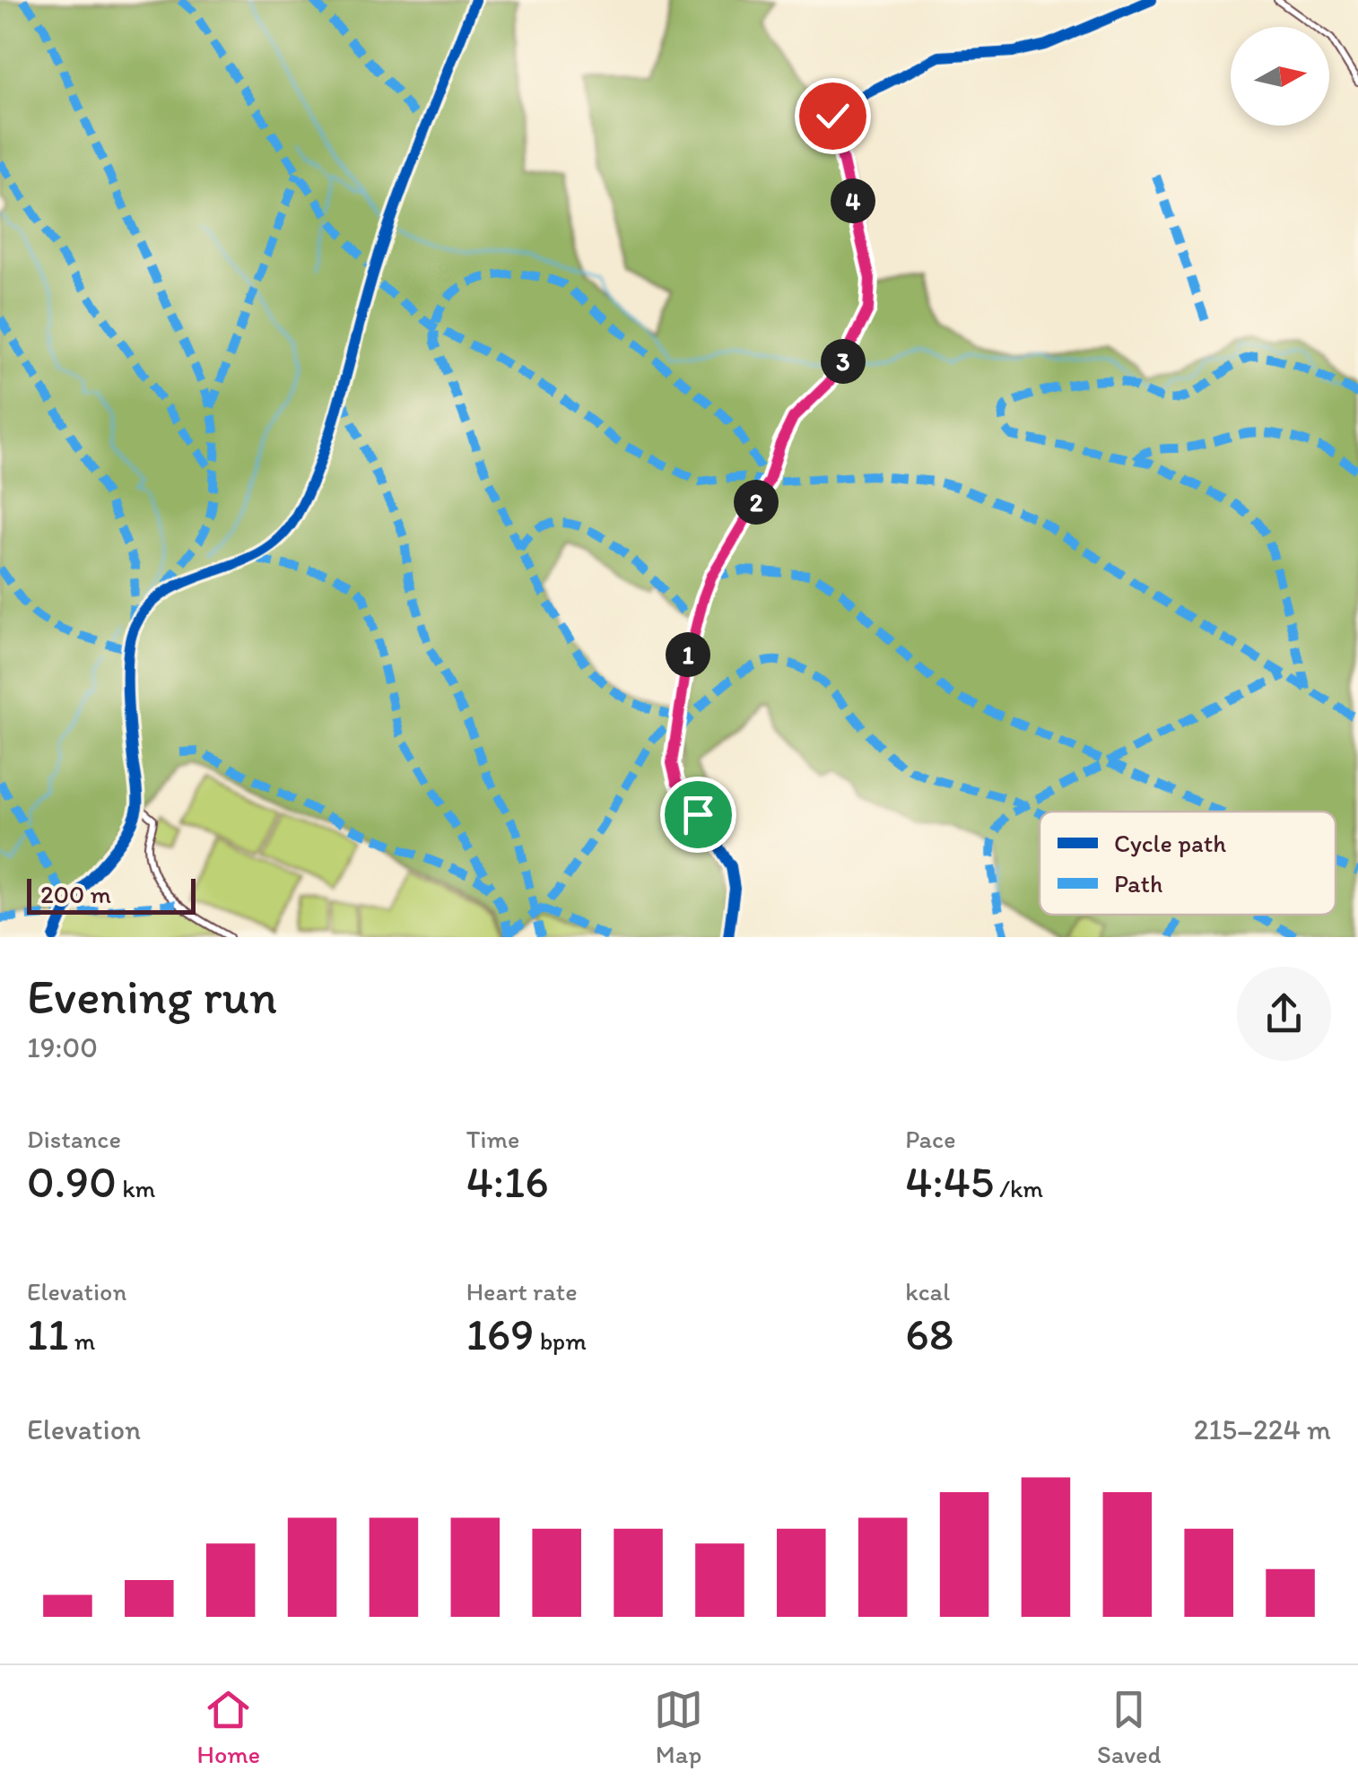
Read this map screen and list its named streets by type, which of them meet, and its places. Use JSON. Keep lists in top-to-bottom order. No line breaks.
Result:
{"legend":["Cycle path","Path"],"scale_bar":"200 m","north":"right","page":{"pins":["4","3","2","1"],"scale":"200 m","heading":["Evening run","19:00"],"stats":[["Distance","0.90 km"],["Time","4:16"],["Pace","4:45 /km"],["Elevation","11 m"],["Heart rate","169 bpm"],["kcal","68"]],"chart":["Elevation","215–224 m"],"tabs":["Home","Map","Saved"]}}
